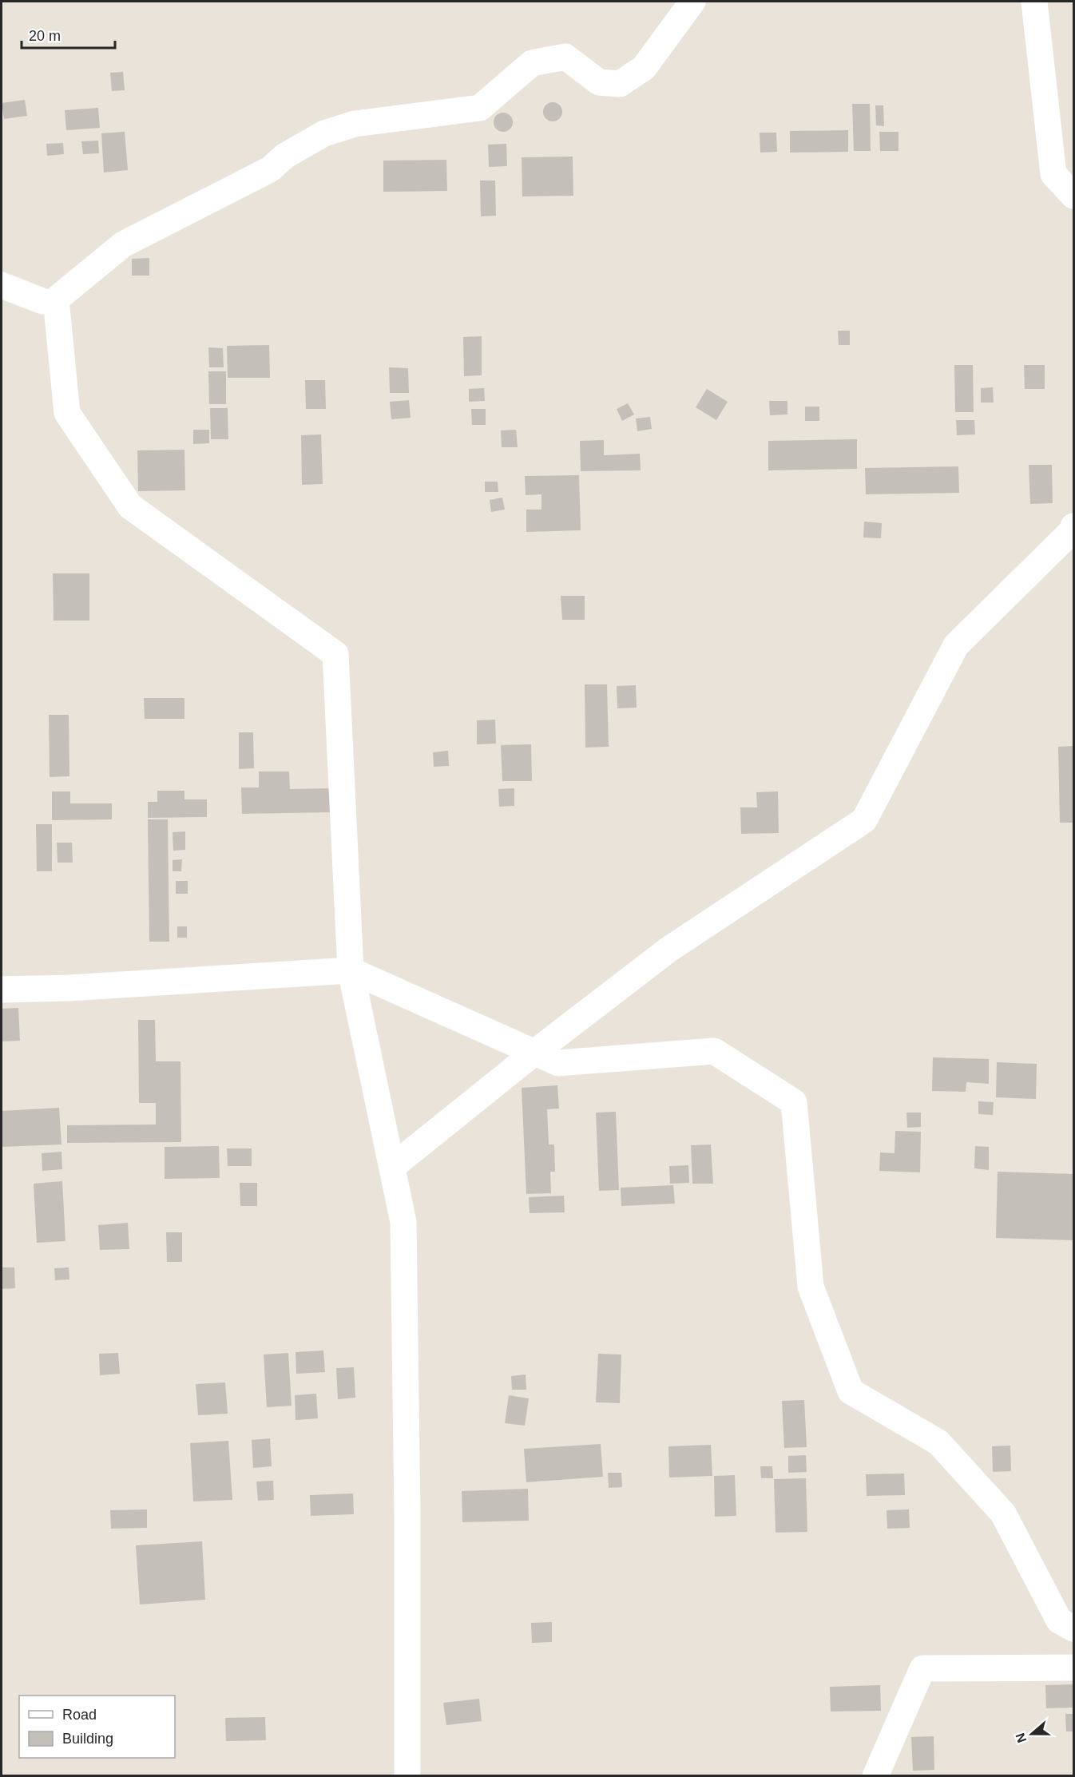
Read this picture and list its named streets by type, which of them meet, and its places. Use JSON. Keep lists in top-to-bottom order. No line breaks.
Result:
{"legend":["Road","Building"],"scale_bar":"20 m","north":"left"}
